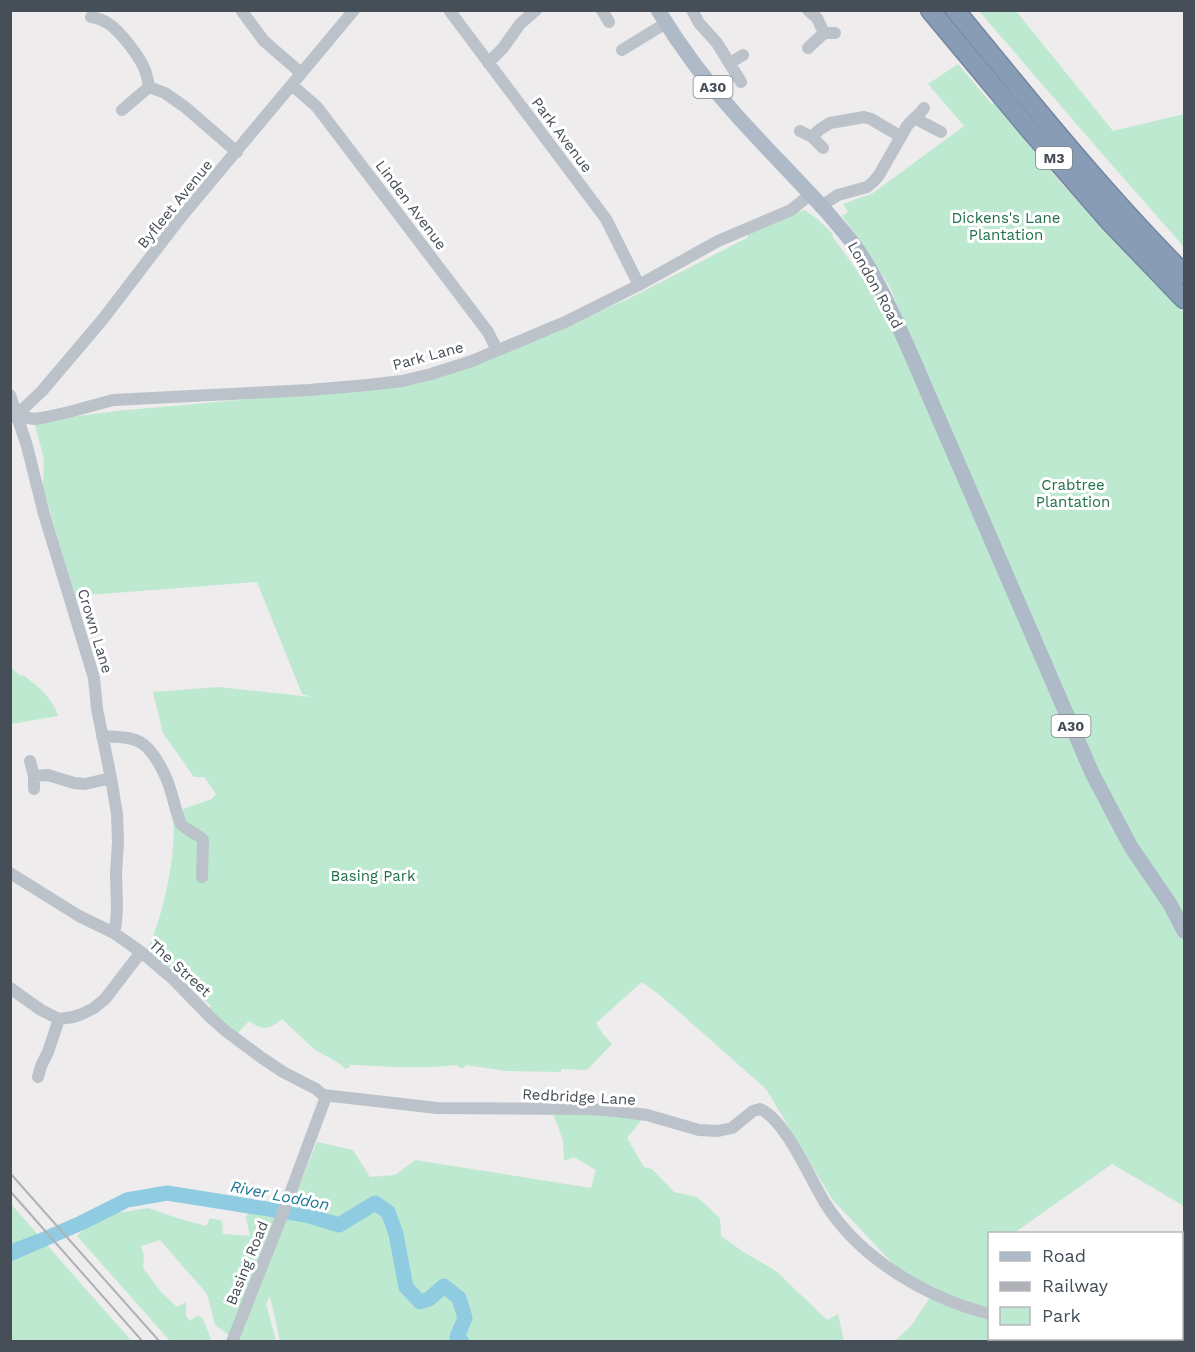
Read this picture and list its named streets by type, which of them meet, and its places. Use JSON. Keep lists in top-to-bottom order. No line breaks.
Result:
{"streets":{"highway":["M3"],"main road":["A30","London Road"],"street":["Park Avenue","Byfleet Avenue","Linden Avenue","Park Lane","Crown Lane","The Street","Redbridge Lane","Basing Road"]},"crossings":[["A30","London Road"],["Park Avenue","Park Lane"],["Byfleet Avenue","Linden Avenue"],["Byfleet Avenue","Park Lane"],["Byfleet Avenue","Crown Lane"],["Linden Avenue","Park Lane"],["London Road","Park Lane"],["Park Lane","Crown Lane"],["Crown Lane","The Street"],["The Street","Redbridge Lane"],["The Street","Basing Road"],["Redbridge Lane","Basing Road"]],"water":["River Loddon"],"parks":["Dickens's Lane Plantation","Crabtree Plantation","Basing Park"],"legend":["Road","Railway","Park"]}
